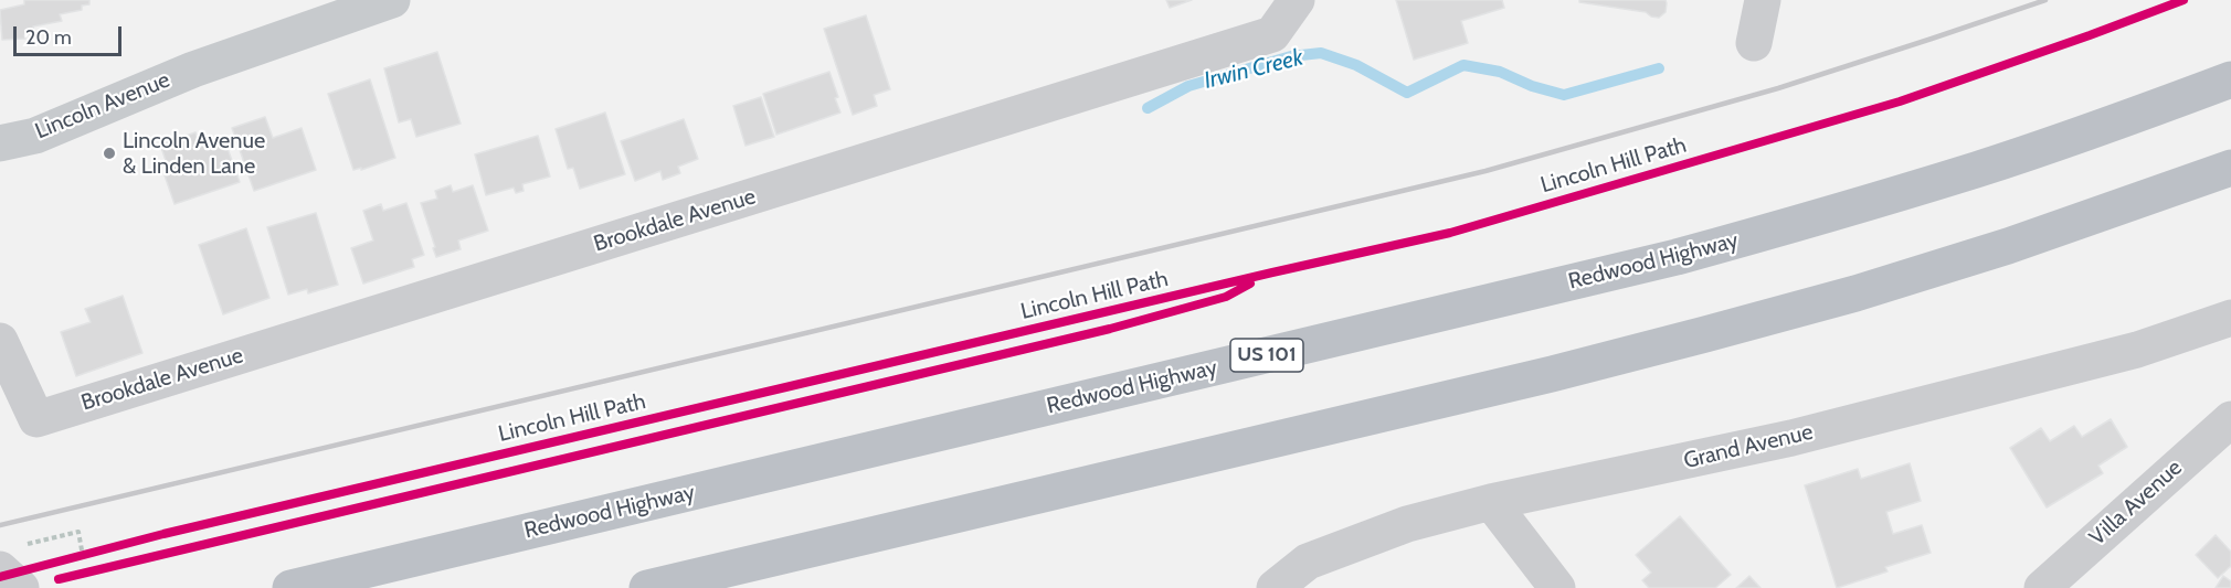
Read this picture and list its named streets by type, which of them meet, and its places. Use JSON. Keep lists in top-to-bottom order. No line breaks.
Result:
{"streets":{"highway":["Redwood Highway","US 101"],"main road":["Lincoln Avenue"],"street":["Brookdale Avenue","Grand Avenue","Villa Avenue"],"cycle path":["Lincoln Hill Path"]},"water":["Irwin Creek"],"places":["Lincoln Avenue & Linden Lane"],"scale_bar":"20 m"}
